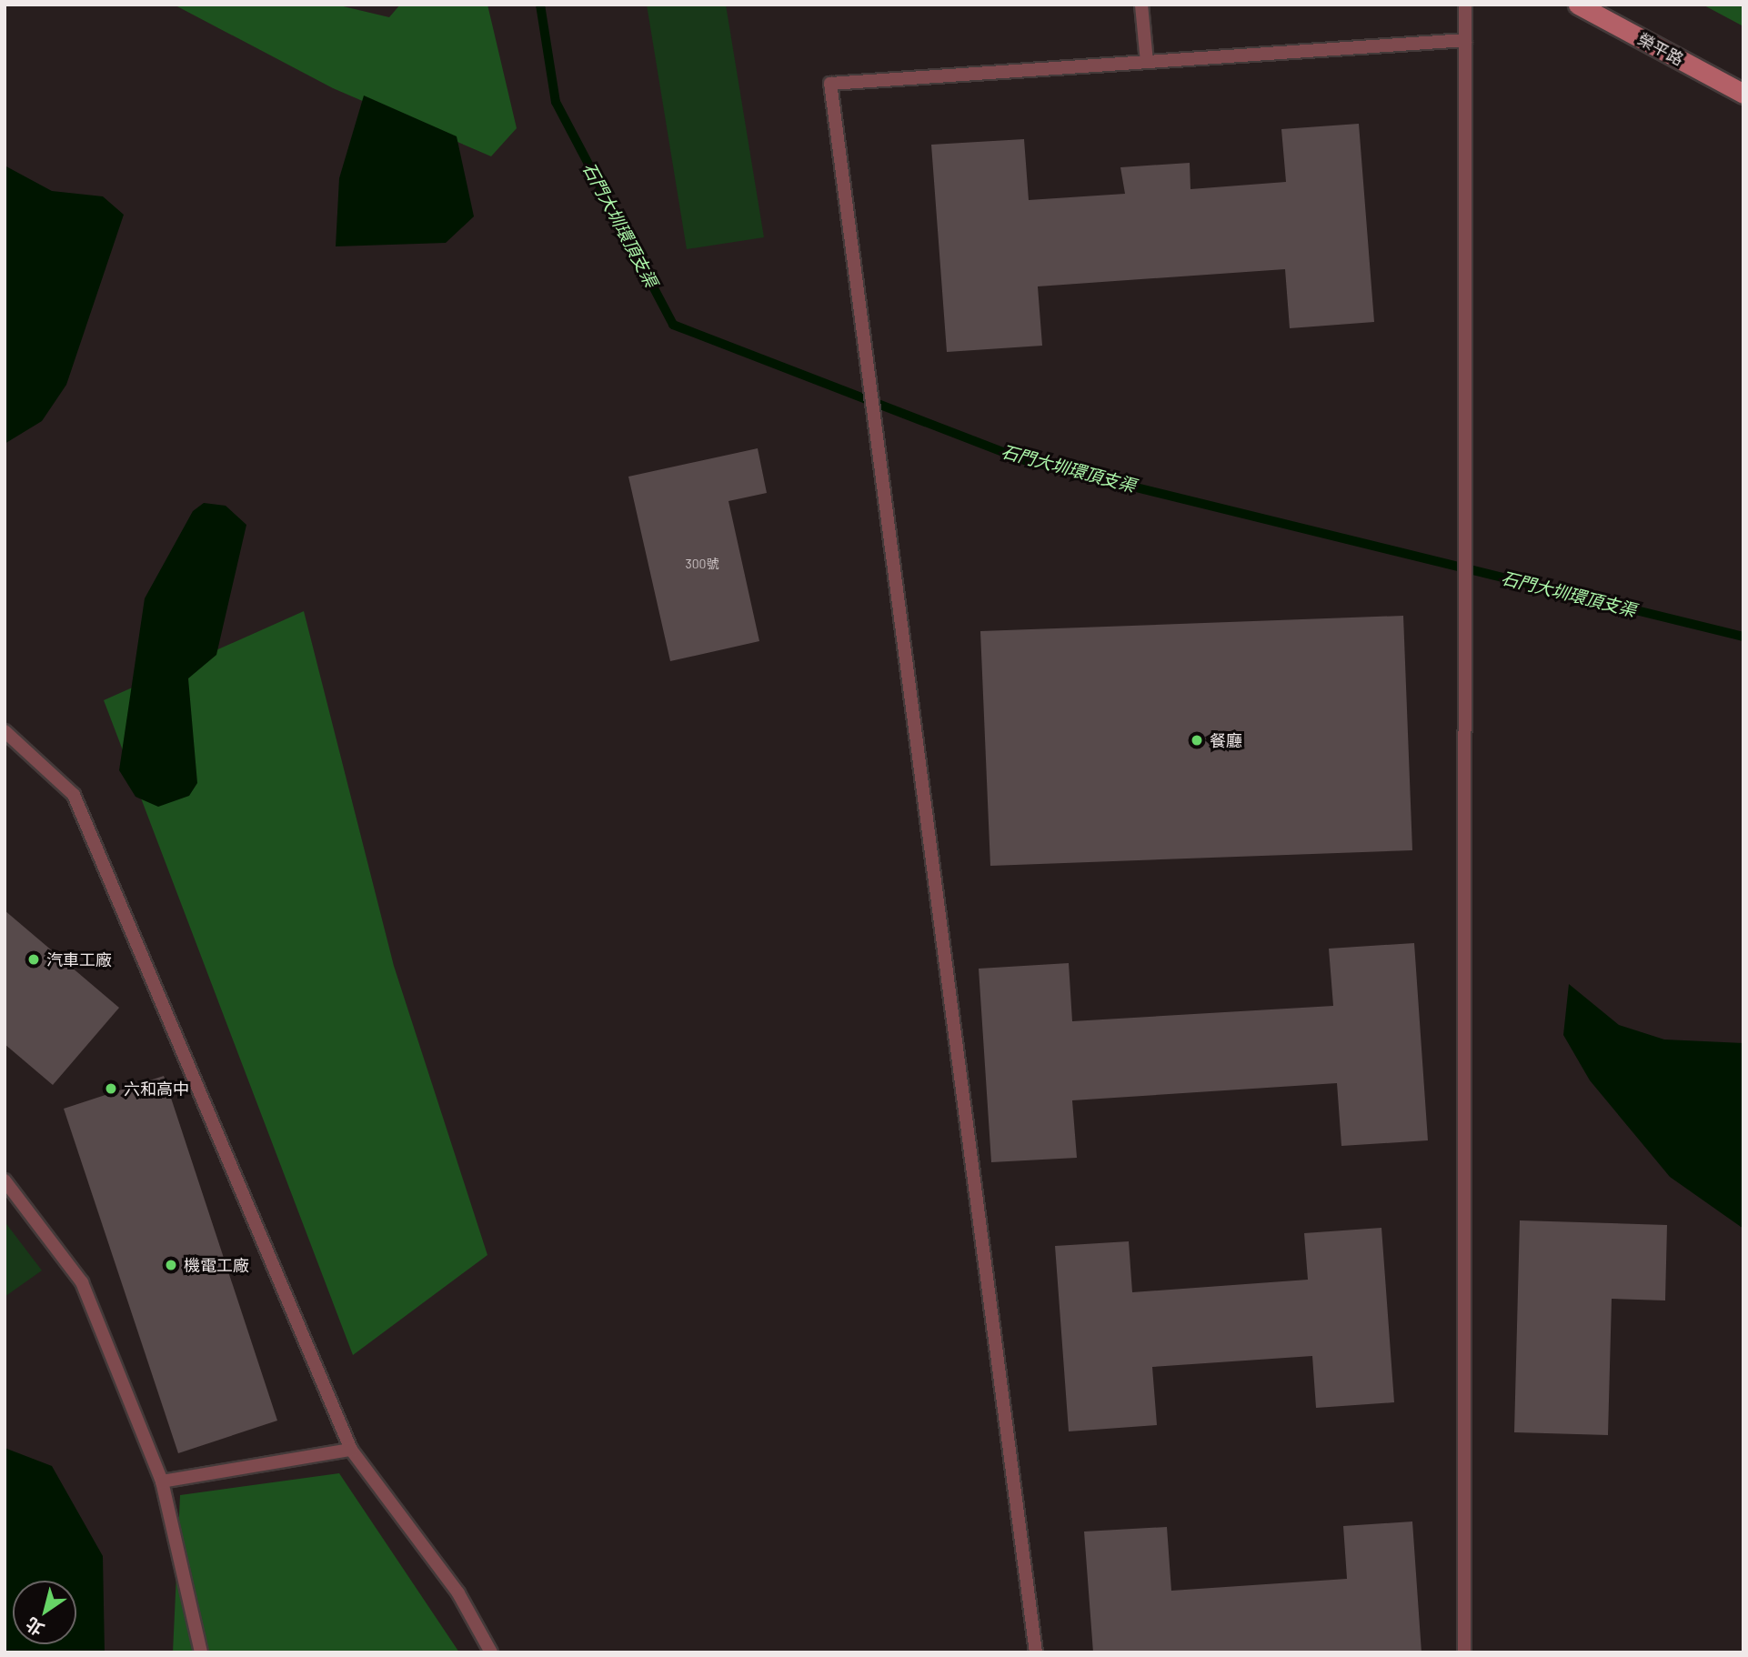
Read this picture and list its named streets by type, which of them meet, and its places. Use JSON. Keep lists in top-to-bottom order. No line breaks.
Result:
{"streets":{"street":["榮平路"]},"water":["石門大圳環頂支渠"],"places":["餐廳","汽車工廠","六和高中","機電工廠"],"house_numbers":["300號"],"north":"bottom left"}
